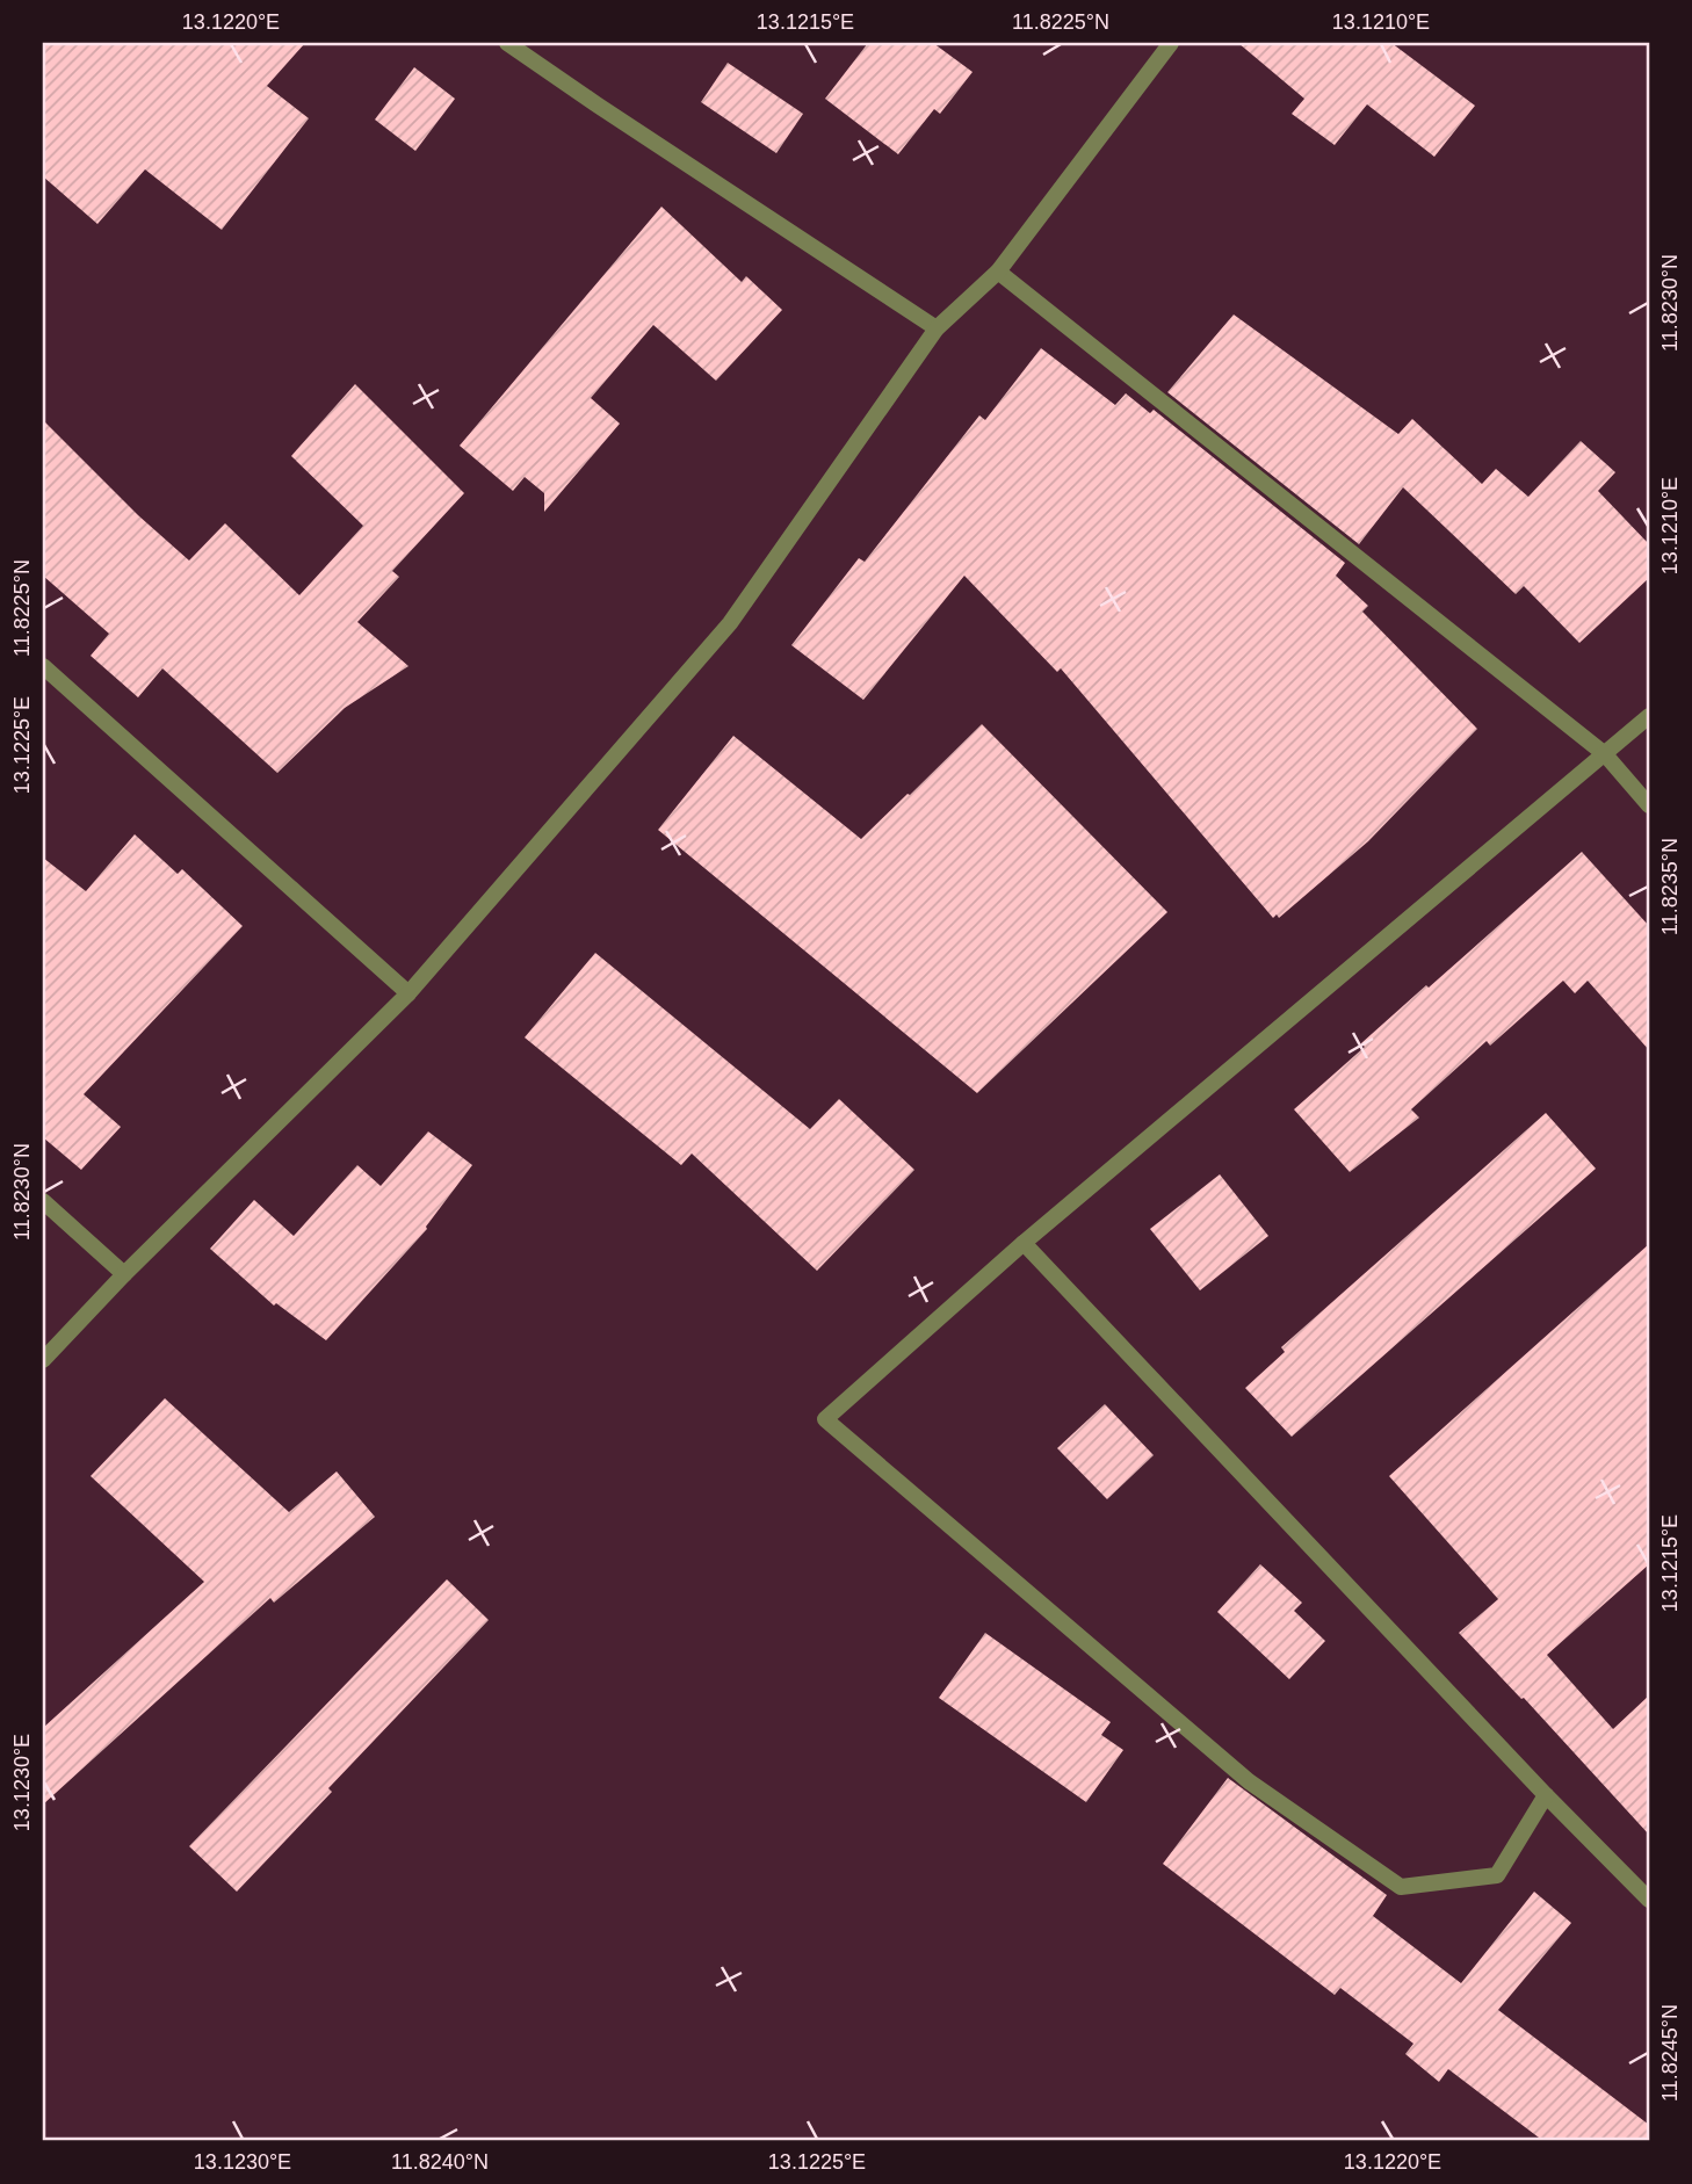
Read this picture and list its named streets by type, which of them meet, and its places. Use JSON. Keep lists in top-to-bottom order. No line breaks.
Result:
{"coordinates":["13.1220°E","13.1215°E","11.8225°N","13.1210°E","11.8230°N","13.1225°E","11.8235°N","13.1230°E","11.8245°N","11.8240°N"]}
